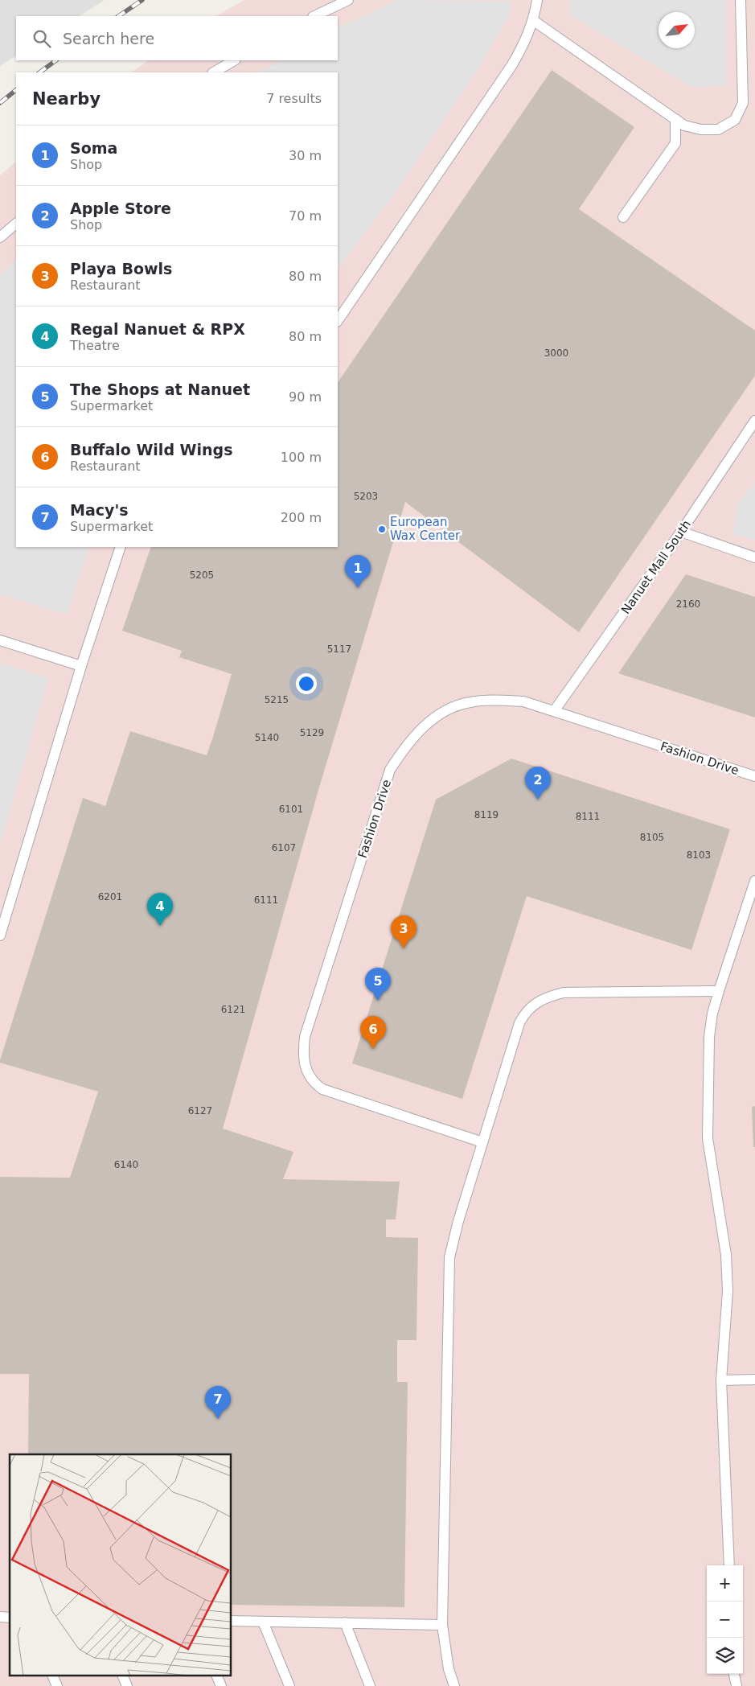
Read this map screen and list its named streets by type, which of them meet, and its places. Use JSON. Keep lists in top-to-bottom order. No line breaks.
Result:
{"streets":{"lane":["Nanuet Mall South","Fashion Drive"]},"crossings":[["Nanuet Mall South","Fashion Drive"]],"places":["European Wax Center"],"house_numbers":["3000","5203","5205","2160","5117","5215","5129","5140","6101","8119","8111","8105","6107","8103","6201","6111","6121","6127","6140"],"north":"top right","page":{"search":"Search here","heading":["Nearby","7 results"],"list":[{"mark":"1","name":"Soma","note":"Shop","value":"30 m"},{"mark":"2","name":"Apple Store","note":"Shop","value":"70 m"},{"mark":"3","name":"Playa Bowls","note":"Restaurant","value":"80 m"},{"mark":"4","name":"Regal Nanuet & RPX","note":"Theatre","value":"80 m"},{"mark":"5","name":"The Shops at Nanuet","note":"Supermarket","value":"90 m"},{"mark":"6","name":"Buffalo Wild Wings","note":"Restaurant","value":"100 m"},{"mark":"7","name":"Macy's","note":"Supermarket","value":"200 m"}],"pins":["1","2","4","3","5","6","7"],"map_buttons":["+","−"]}}
